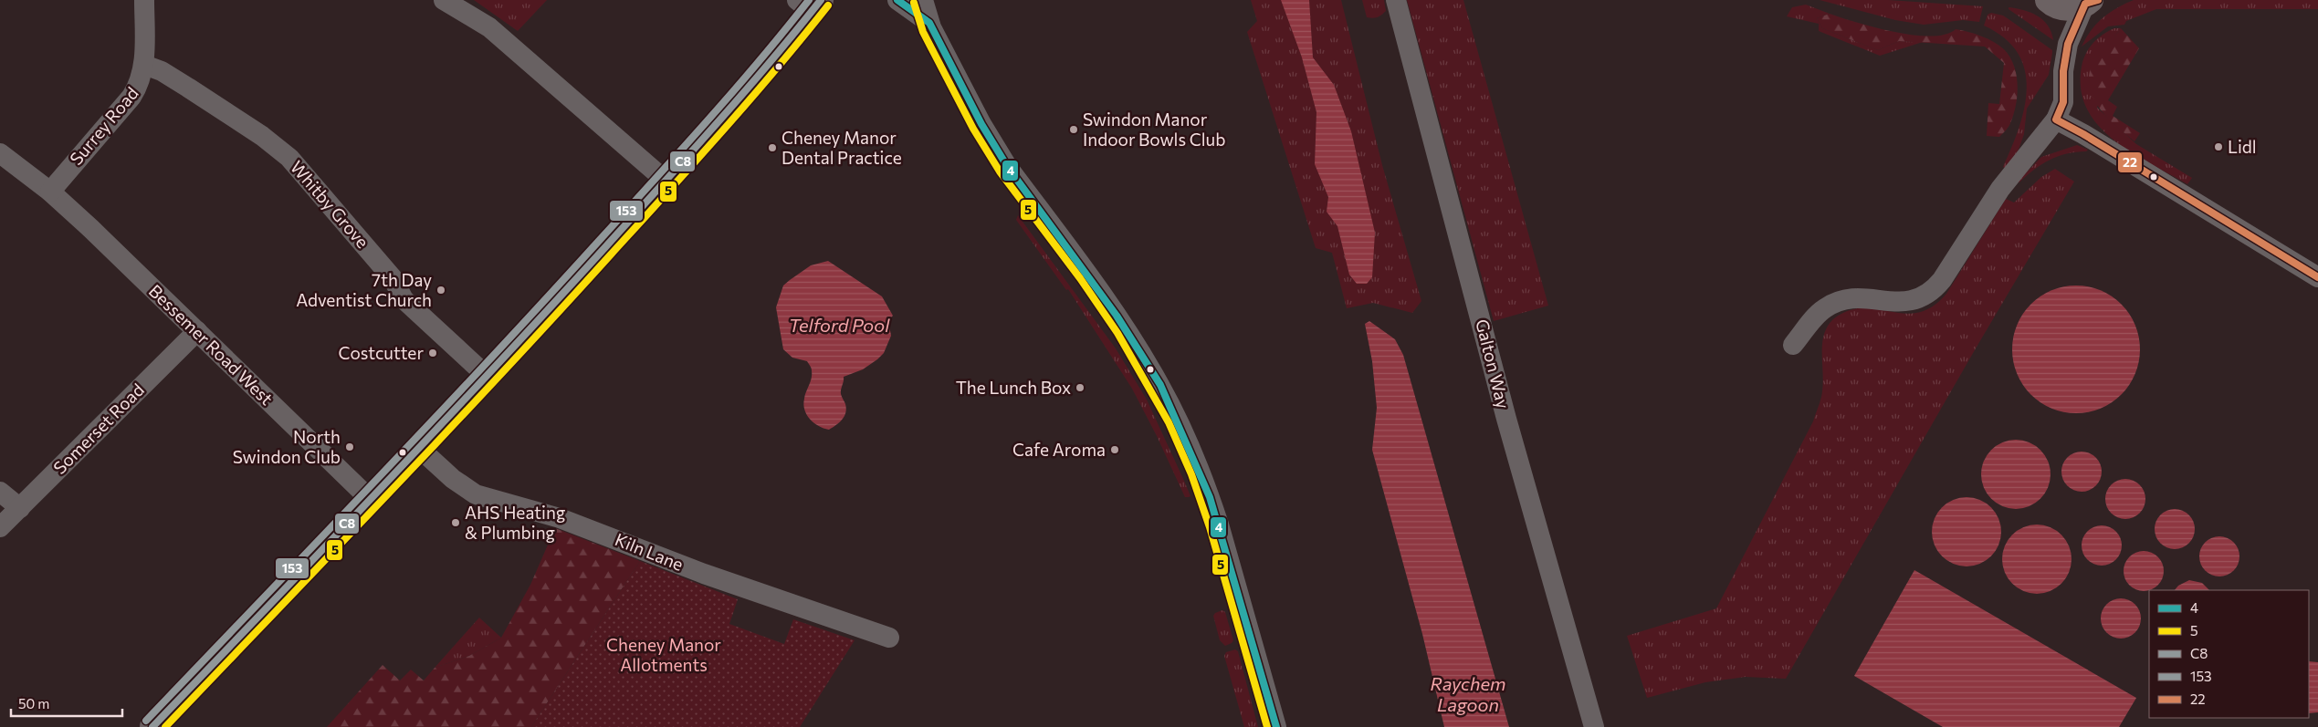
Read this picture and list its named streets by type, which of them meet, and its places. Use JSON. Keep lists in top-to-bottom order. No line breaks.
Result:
{"streets":{"street":["Surrey Road","Whitby Grove","Bessemer Road West","Galton Way","Somerset Road","Kiln Lane"]},"crossings":[["Surrey Road","Whitby Grove"],["Surrey Road","Bessemer Road West"],["Bessemer Road West","Somerset Road"]],"water":["Telford Pool","Raychem Lagoon"],"parks":["Cheney Manor Allotments"],"places":["Swindon Manor Indoor Bowls Club","Lidl","Cheney Manor Dental Practice","7th Day Adventist Church","Costcutter","The Lunch Box","North Swindon Club","Cafe Aroma","AHS Heating & Plumbing"],"lines":["transit line 4","transit line C8","transit line 153","transit line 22","transit line 5"],"legend":["4","5","C8","153","22"],"scale_bar":"50 m"}
